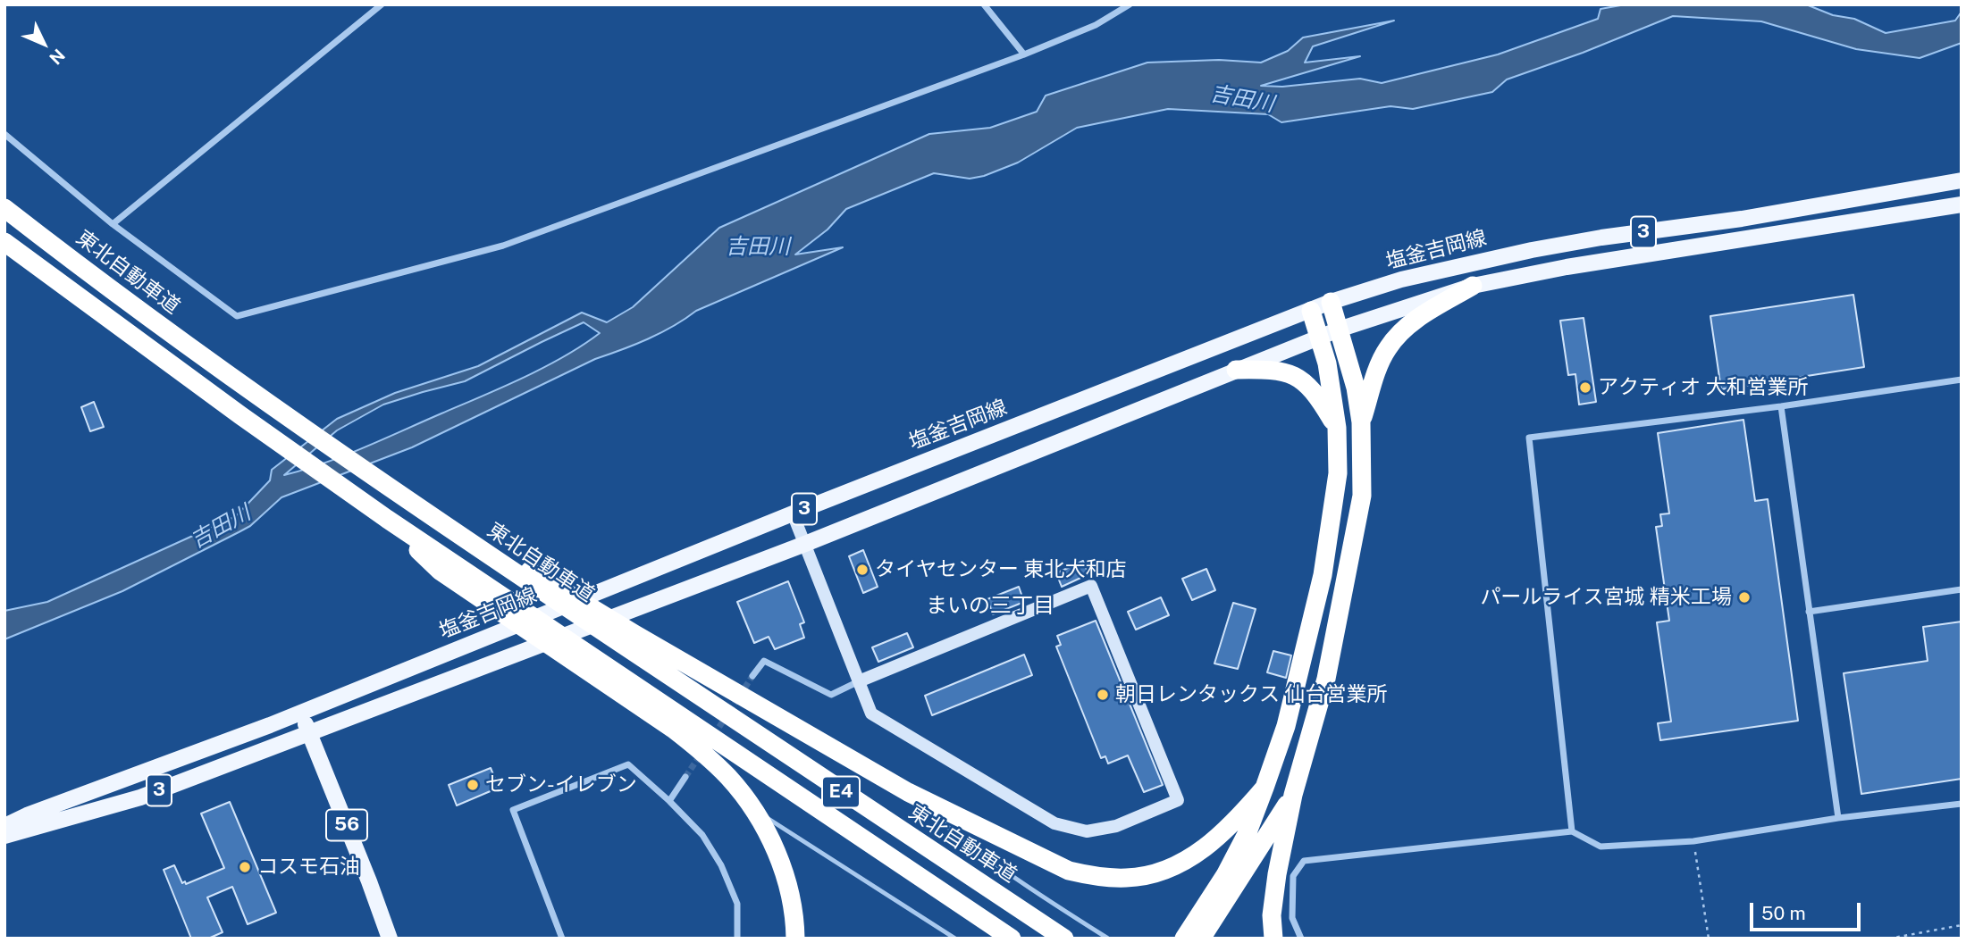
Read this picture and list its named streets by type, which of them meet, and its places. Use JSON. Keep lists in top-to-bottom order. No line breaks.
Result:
{"streets":{"highway":["東北自動車道","E4"],"main road":["3","塩釜吉岡線","56"]},"crossings":[["3","56"],["塩釜吉岡線","56"]],"districts":["まいの三丁目"],"water":["吉田川"],"places":["アクティオ 大和営業所","タイヤセンター 東北大和店","パールライス宮城 精米工場","朝日レンタックス 仙台営業所","セブン-イレブン","コスモ石油"],"scale_bar":"50 m","north":"bottom right"}
